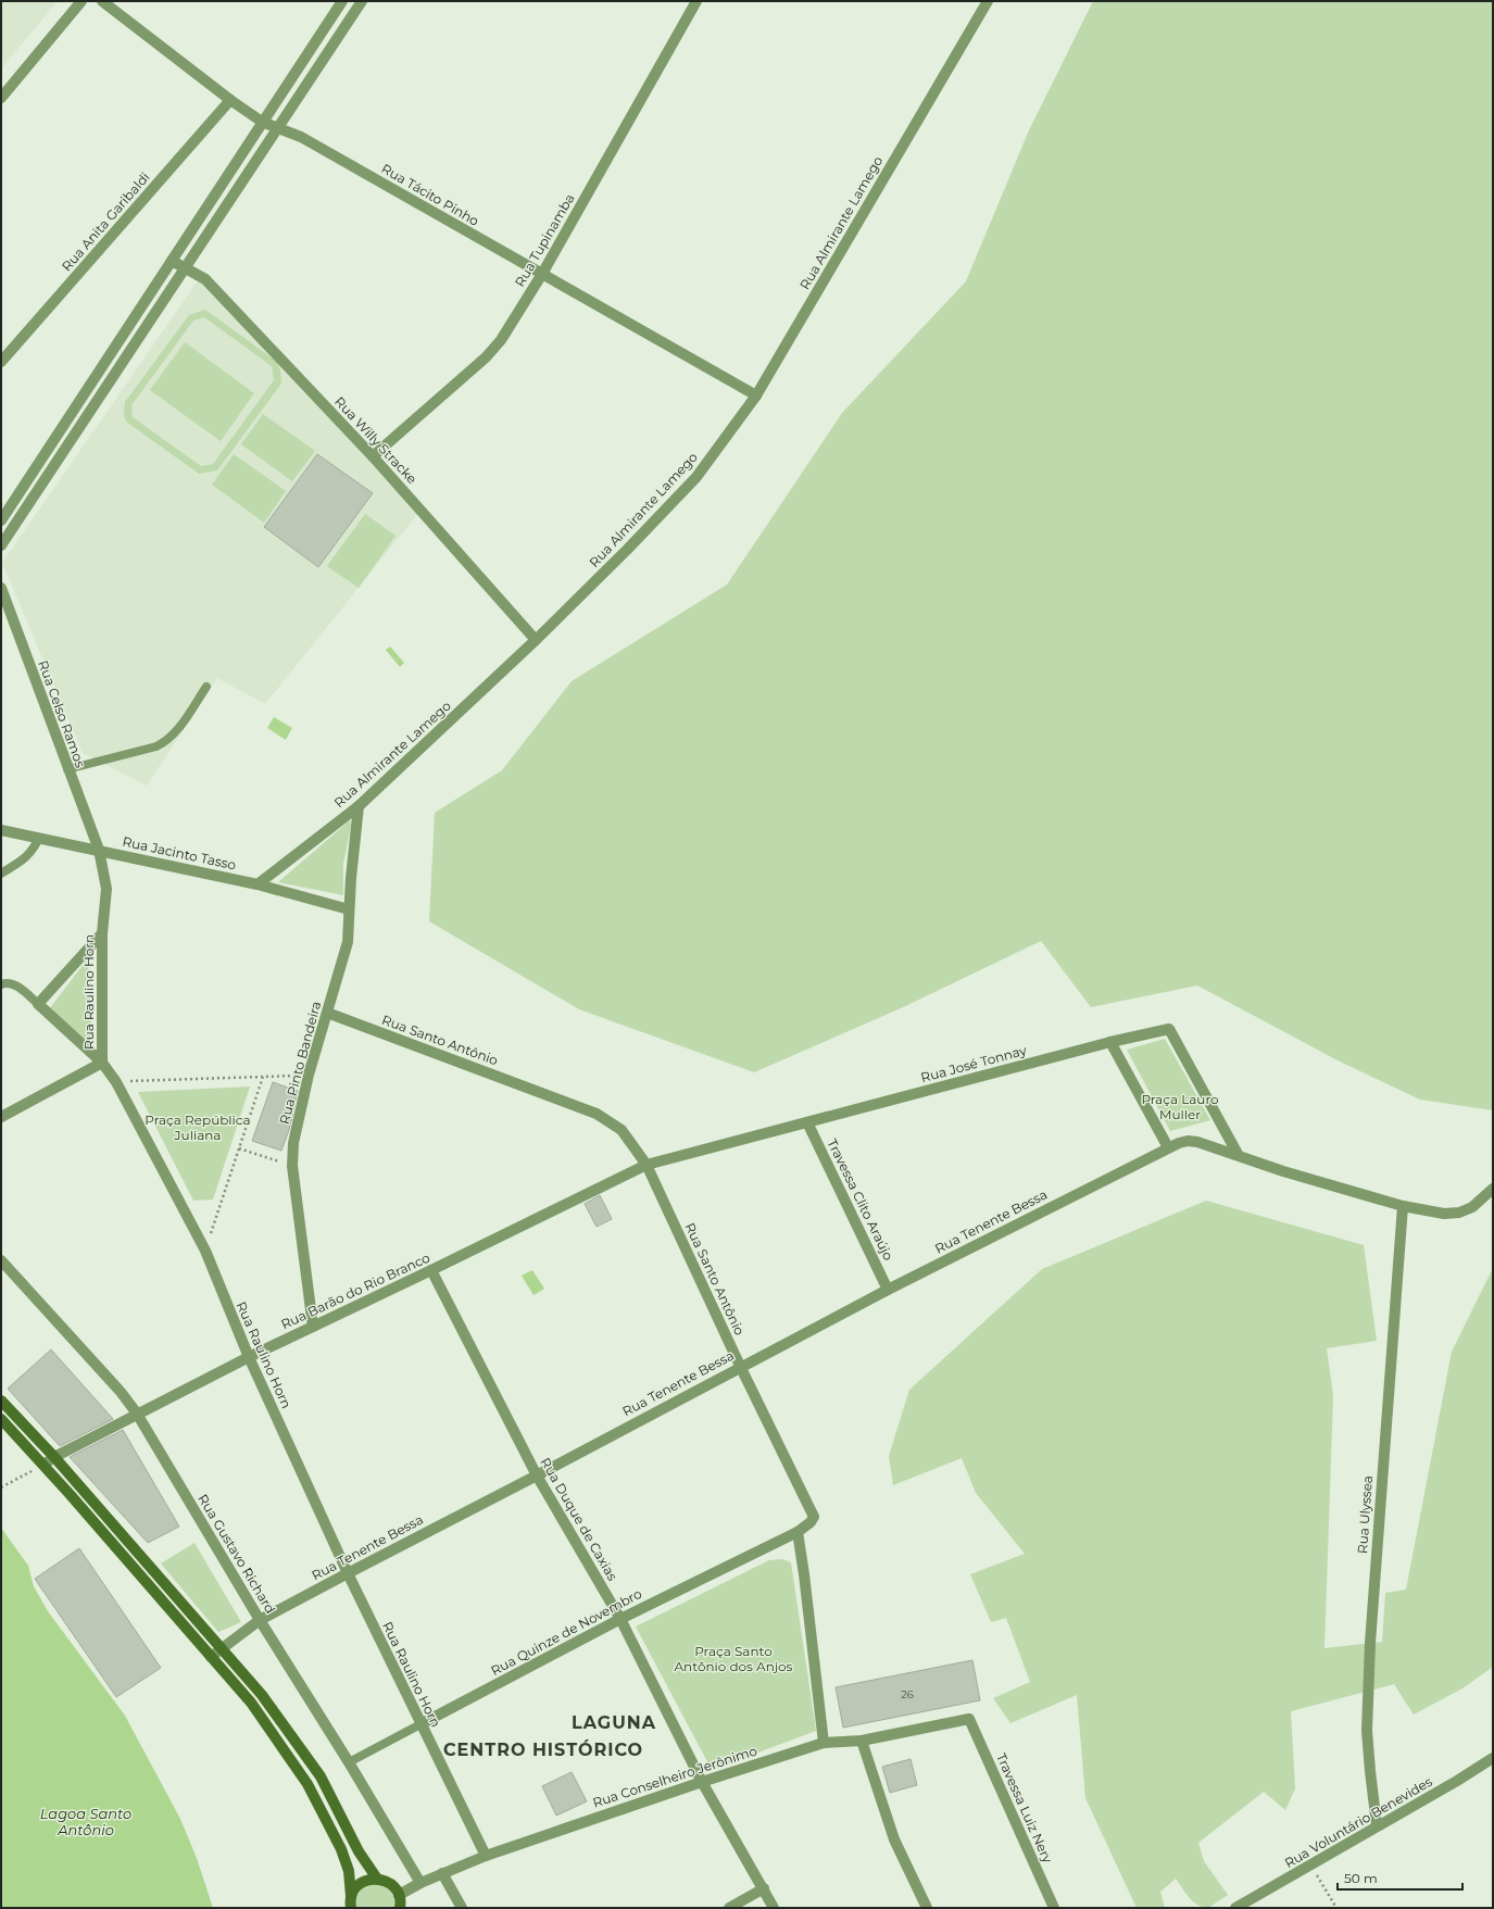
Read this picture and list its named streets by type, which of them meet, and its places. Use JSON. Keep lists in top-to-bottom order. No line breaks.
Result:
{"streets":{"street":["Rua Tácito Pinho","Rua Anita Garibaldi","Rua Almirante Lamego","Rua Tupinamba","Rua Willy Stracke","Rua Celso Ramos","Rua Jacinto Tasso","Rua Raulino Horn","Rua Santo Antônio","Rua Pinto Bandeira","Rua José Tonnay","Travessa Clito Araújo","Rua Tenente Bessa","Rua Barão do Rio Branco","Rua Ulyssea","Rua Duque de Caxias","Rua Gustavo Richard","Rua Quinze de Novembro","Rua Conselheiro Jerônimo","Travessa Luiz Nery","Rua Voluntário Benevides"]},"crossings":[["Rua Tácito Pinho","Rua Anita Garibaldi"],["Rua Tácito Pinho","Rua Almirante Lamego"],["Rua Tácito Pinho","Rua Tupinamba"],["Rua Almirante Lamego","Rua Willy Stracke"],["Rua Almirante Lamego","Rua Jacinto Tasso"],["Rua Almirante Lamego","Rua Pinto Bandeira"],["Rua Tupinamba","Rua Willy Stracke"],["Rua Celso Ramos","Rua Jacinto Tasso"],["Rua Celso Ramos","Rua Raulino Horn"],["Rua Jacinto Tasso","Rua Raulino Horn"],["Rua Jacinto Tasso","Rua Pinto Bandeira"],["Rua Raulino Horn","Rua Tenente Bessa"],["Rua Raulino Horn","Rua Barão do Rio Branco"],["Rua Raulino Horn","Rua Quinze de Novembro"],["Rua Raulino Horn","Rua Conselheiro Jerônimo"],["Rua Santo Antônio","Rua Pinto Bandeira"],["Rua Santo Antônio","Rua José Tonnay"],["Rua Santo Antônio","Rua Tenente Bessa"],["Rua Santo Antônio","Rua Barão do Rio Branco"],["Rua Santo Antônio","Rua Quinze de Novembro"],["Rua Pinto Bandeira","Rua Barão do Rio Branco"],["Rua José Tonnay","Travessa Clito Araújo"],["Rua José Tonnay","Rua Tenente Bessa"],["Rua José Tonnay","Rua Barão do Rio Branco"],["Travessa Clito Araújo","Rua Tenente Bessa"],["Rua Tenente Bessa","Rua Ulyssea"],["Rua Tenente Bessa","Rua Duque de Caxias"],["Rua Tenente Bessa","Rua Gustavo Richard"],["Rua Barão do Rio Branco","Rua Duque de Caxias"],["Rua Barão do Rio Branco","Rua Gustavo Richard"],["Rua Ulyssea","Rua Voluntário Benevides"],["Rua Duque de Caxias","Rua Quinze de Novembro"],["Rua Duque de Caxias","Rua Conselheiro Jerônimo"],["Rua Gustavo Richard","Rua Quinze de Novembro"],["Rua Gustavo Richard","Rua Conselheiro Jerônimo"],["Rua Conselheiro Jerônimo","Travessa Luiz Nery"]],"districts":["LAGUNA","CENTRO HISTÓRICO"],"water":["Lagoa Santo Antônio"],"parks":["Praça Lauro Muller","Praça República Juliana","Praça Santo Antônio dos Anjos"],"house_numbers":["26"],"scale_bar":"50 m"}
